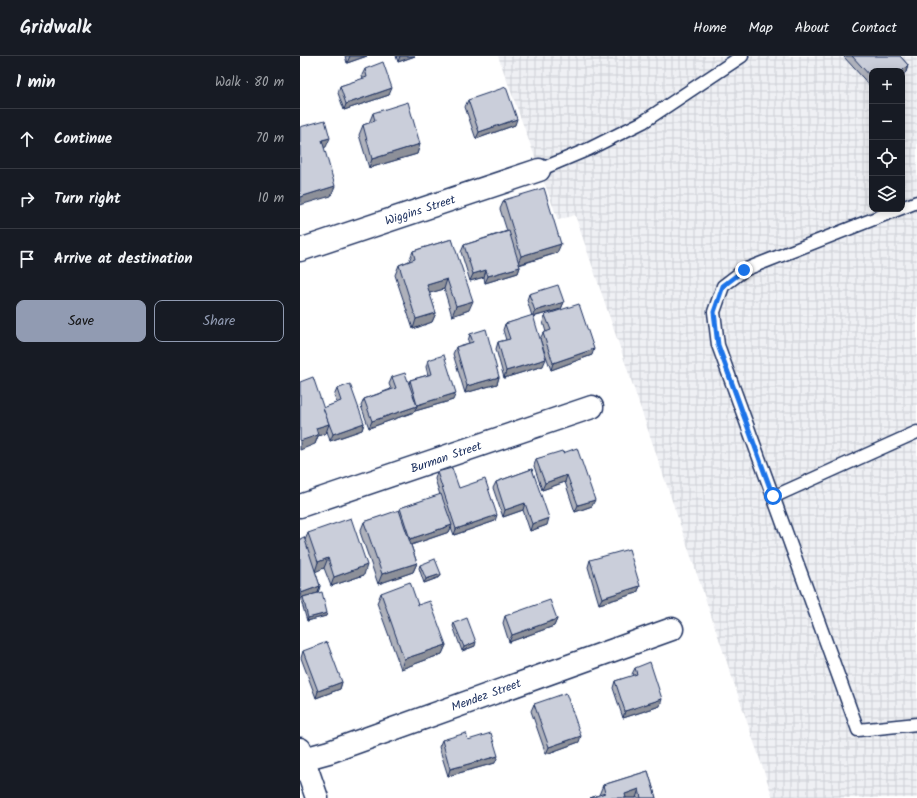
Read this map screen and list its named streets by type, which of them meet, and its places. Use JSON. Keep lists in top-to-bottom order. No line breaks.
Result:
{"streets":{"street":["Wiggins Street","Burman Street","Mendez Street"]},"page":{"header":"Gridwalk","nav":["Home","Map","About","Contact"],"heading":["1 min","Walk · 80 m"],"map_buttons":["+","−"],"list":[["Continue","70 m"],["Turn right","10 m"],"Arrive at destination"],"buttons":["Save","Share"]}}
